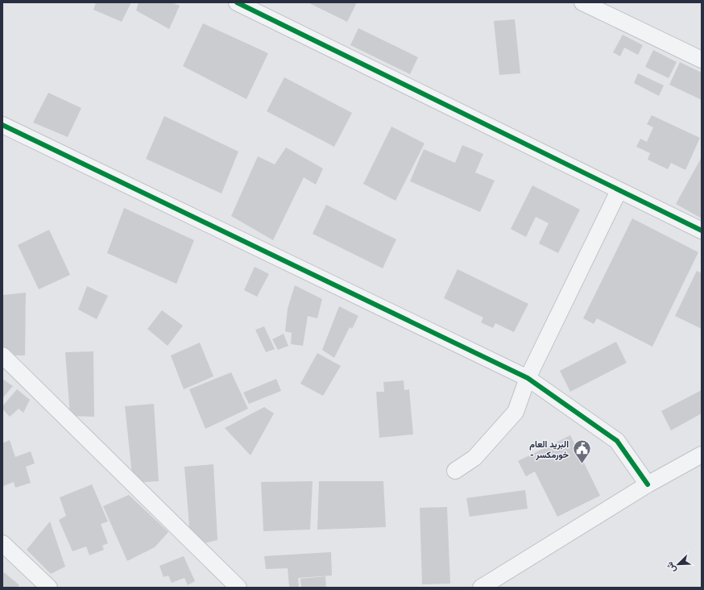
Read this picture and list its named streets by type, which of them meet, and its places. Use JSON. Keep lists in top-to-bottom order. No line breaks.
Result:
{"places":{"public building":["البريد العام - خورمكسر"]},"north":"bottom left"}
